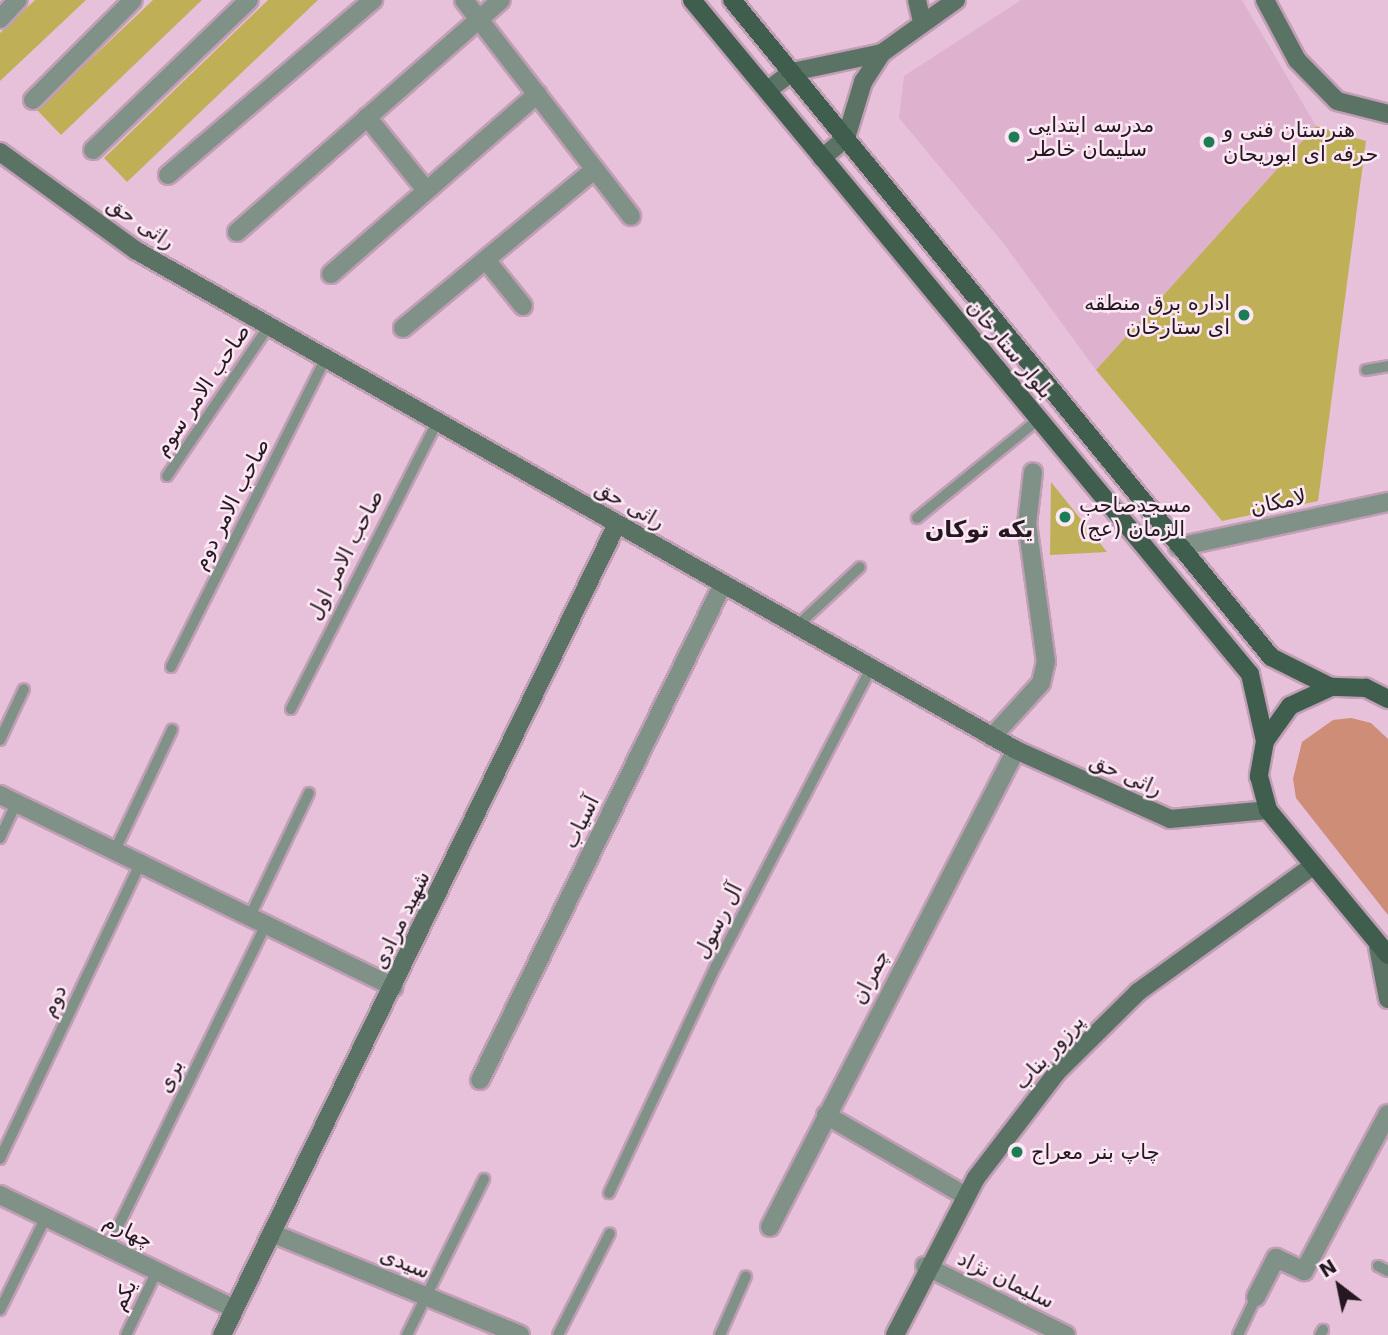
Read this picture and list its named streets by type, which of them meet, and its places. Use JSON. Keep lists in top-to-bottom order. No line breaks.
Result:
{"streets":{"main road":["راثی حق","بلوار ستارخان","شهید مرادی","پرزور بناب"],"street":["لامکان","آسیاب","چمران","چهارم","سیدی","سلیمان نژاد"],"lane":["صاحب الامر سوم","صاحب الامر دوم","صاحب الامر اول","آل رسول","دوم","بری","یکم"]},"crossings":[["راثی حق","صاحب الامر سوم"],["راثی حق","صاحب الامر دوم"],["راثی حق","صاحب الامر اول"],["راثی حق","آسیاب"],["راثی حق","شهید مرادی"],["راثی حق","آل رسول"],["راثی حق","چمران"],["بلوار ستارخان","لامکان"],["شهید مرادی","چهارم"],["شهید مرادی","سیدی"],["پرزور بناب","سلیمان نژاد"],["بری","چهارم"],["چهارم","یکم"]],"districts":["یکه توکان"],"places":["مدرسه ابتدایی سلیمان خاطر","هنرستان فنی و حرفه ای ابوریحان","اداره برق منطقه ای ستارخان","مسجدصاحب الزمان (عج)","چاپ بنر معراج"],"north":"top left"}
